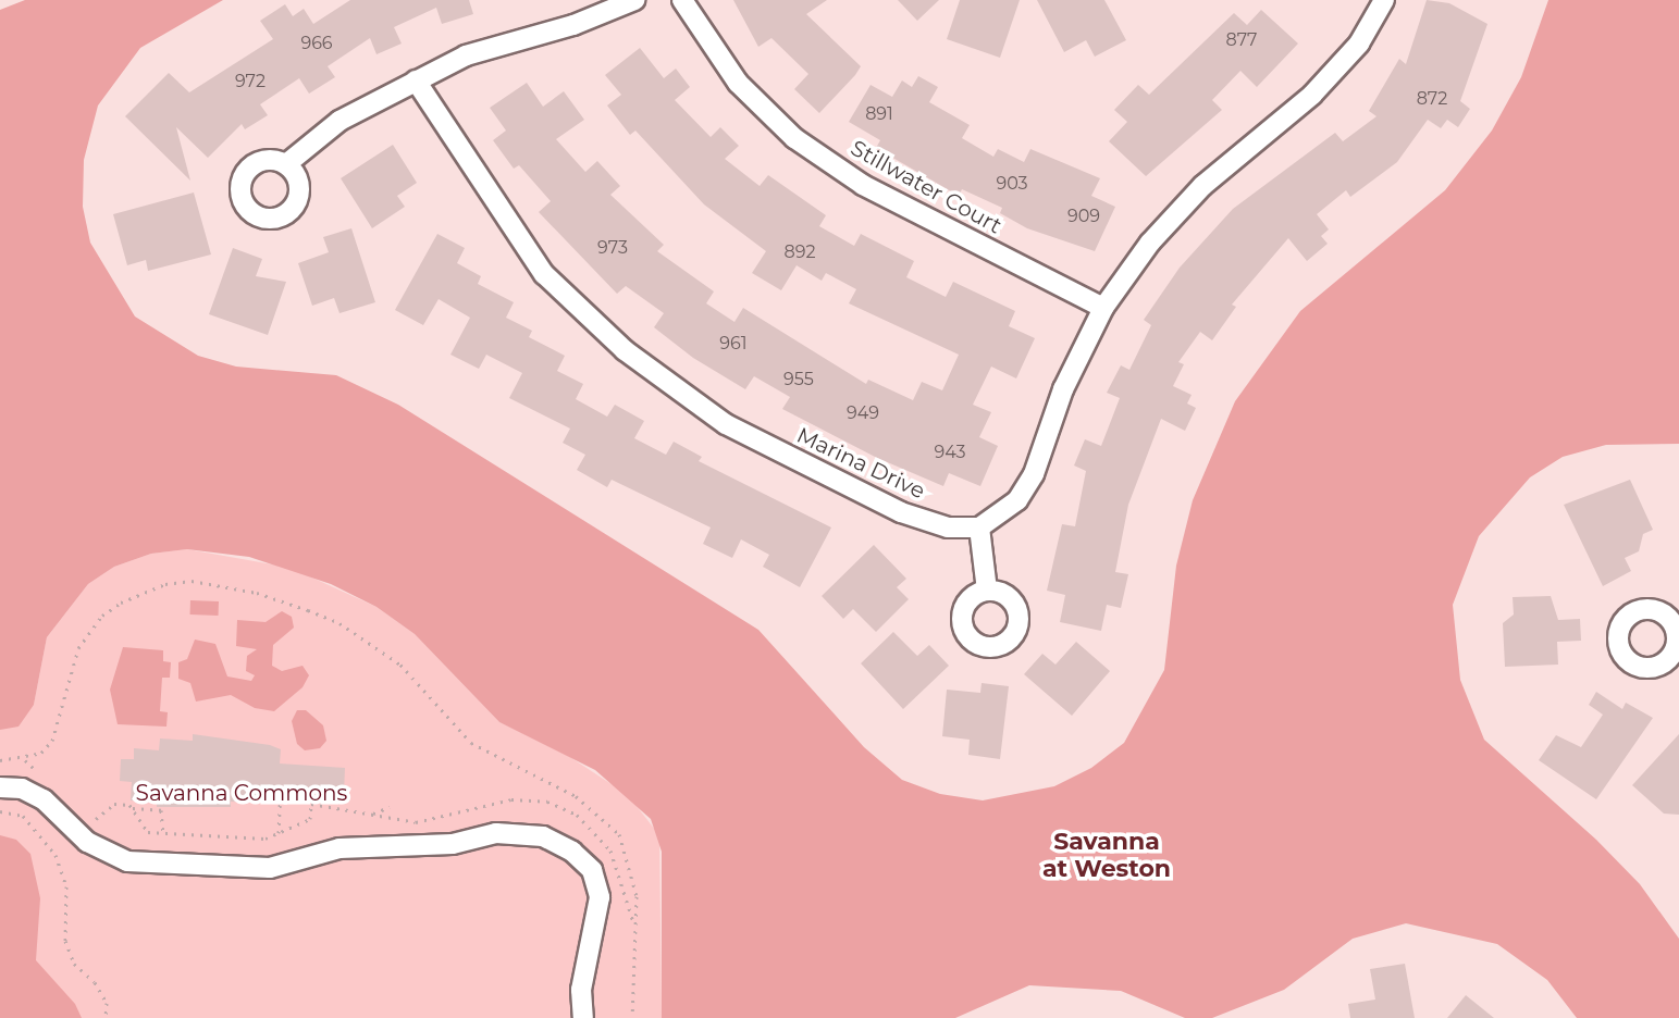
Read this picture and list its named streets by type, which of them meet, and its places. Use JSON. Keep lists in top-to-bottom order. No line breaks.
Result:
{"streets":{"street":["Stillwater Court","Marina Drive"]},"districts":["Savanna at Weston"],"parks":["Savanna Commons"],"house_numbers":["877","966","972","872","891","903","909","973","892","961","955","949","943"]}
